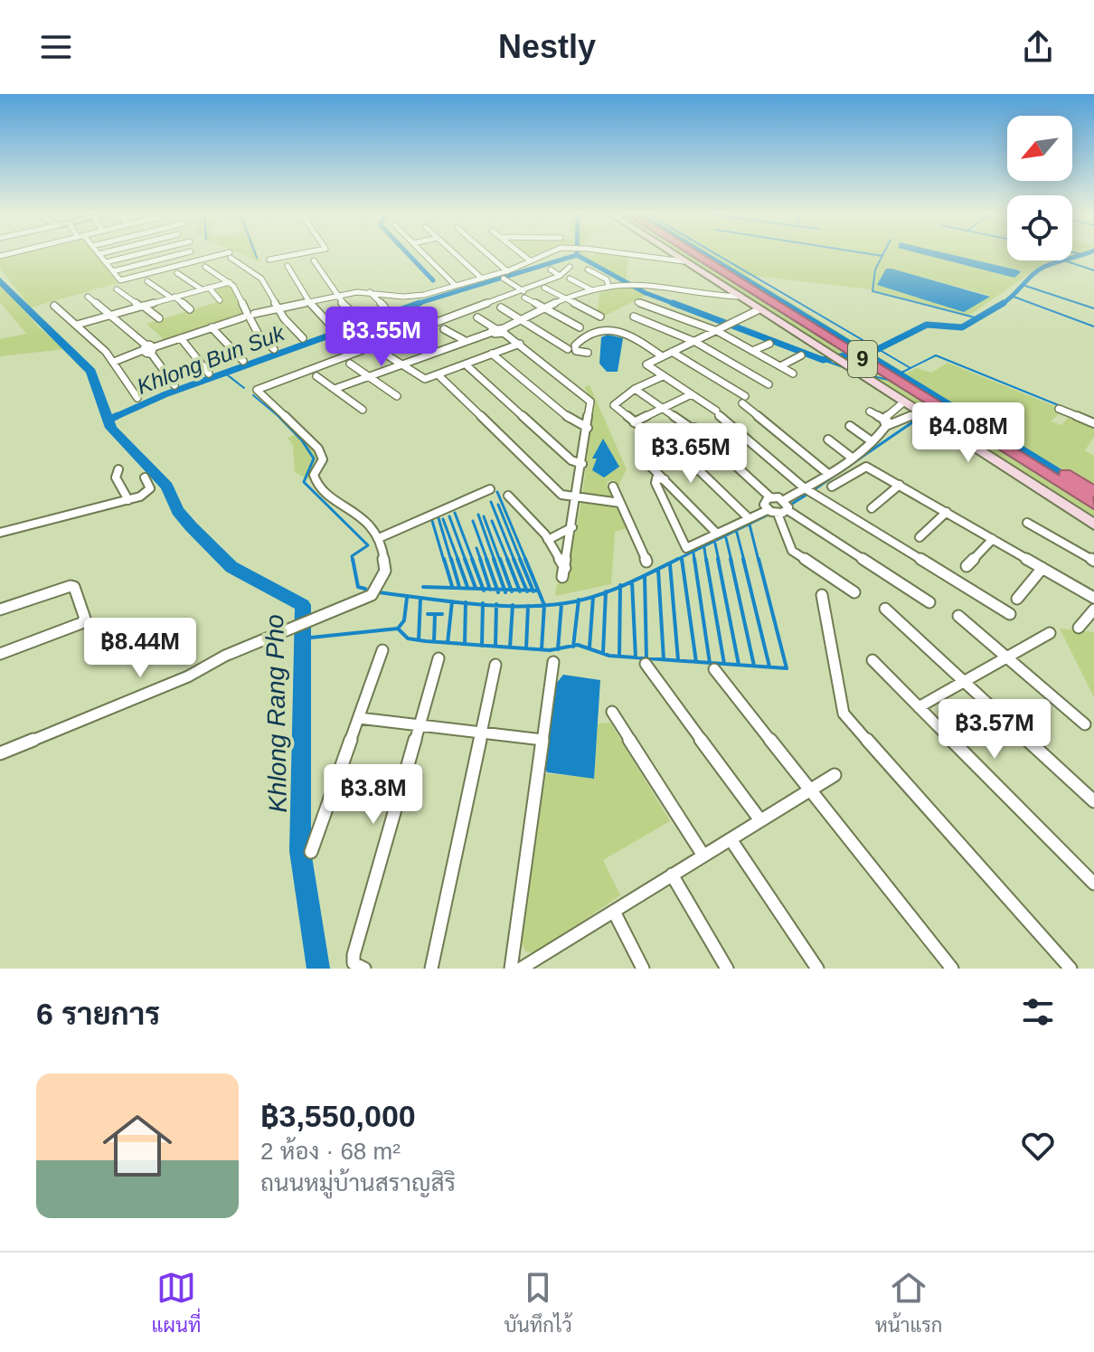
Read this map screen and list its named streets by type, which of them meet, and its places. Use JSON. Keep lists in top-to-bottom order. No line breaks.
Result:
{"streets":{"highway":["9"]},"water":["Khlong Bun Suk","Khlong Rang Pho"],"north":"bottom left","page":{"header":"Nestly","price":["฿3.55M","฿4.08M","฿3.65M","฿8.44M","฿3.57M","฿3.8M"],"heading":"6 รายการ","list":[{"name":"฿3,550,000","note":"2 ห้อง · 68 m² · ถนนหมู่บ้านสราญสิริ"}],"tabs":["แผนที่","บันทึกไว้","หน้าแรก"]}}
